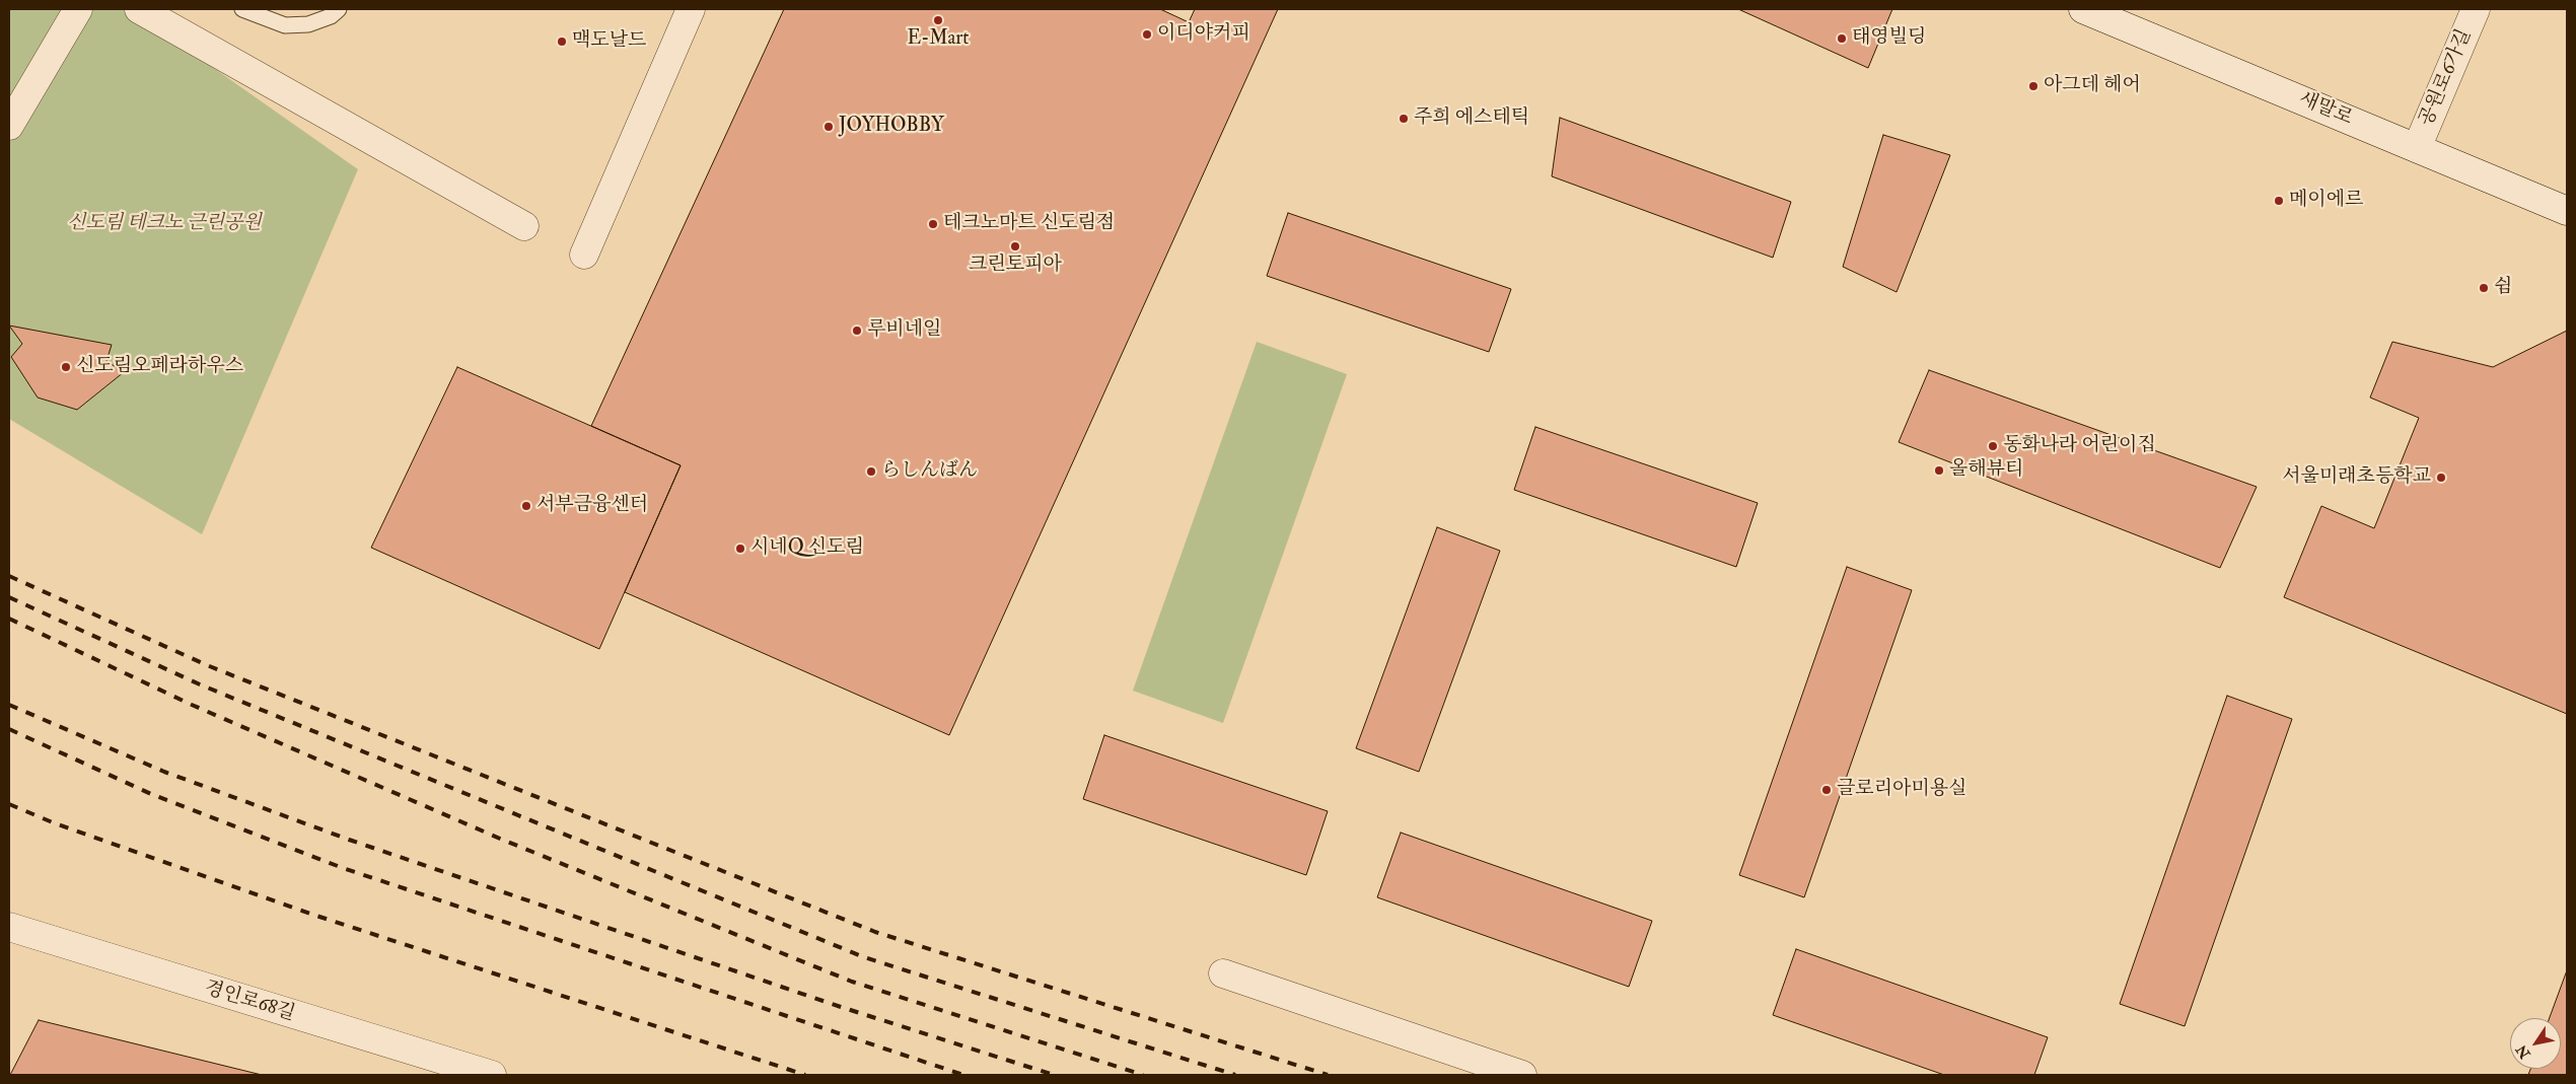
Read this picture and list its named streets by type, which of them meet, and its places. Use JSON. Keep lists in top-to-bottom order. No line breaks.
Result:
{"streets":{"street":["공원로6가길","새말로","경인로68길"]},"crossings":[["공원로6가길","새말로"]],"parks":["신도림 테크노 근린공원"],"places":["E-Mart","이디야커피","태영빌딩","맥도날드","아그데 헤어","주희 에스테틱","JOYHOBBY","메이에르","테크노마트 신도림점","크린토피아","쉼","루비네일","신도림오페라하우스","동화나라 어린이집","올해뷰티","らしんばん","서울미래초등학교","서부금융센터","시네Q 신도림","글로리아미용실"],"north":"bottom left"}
